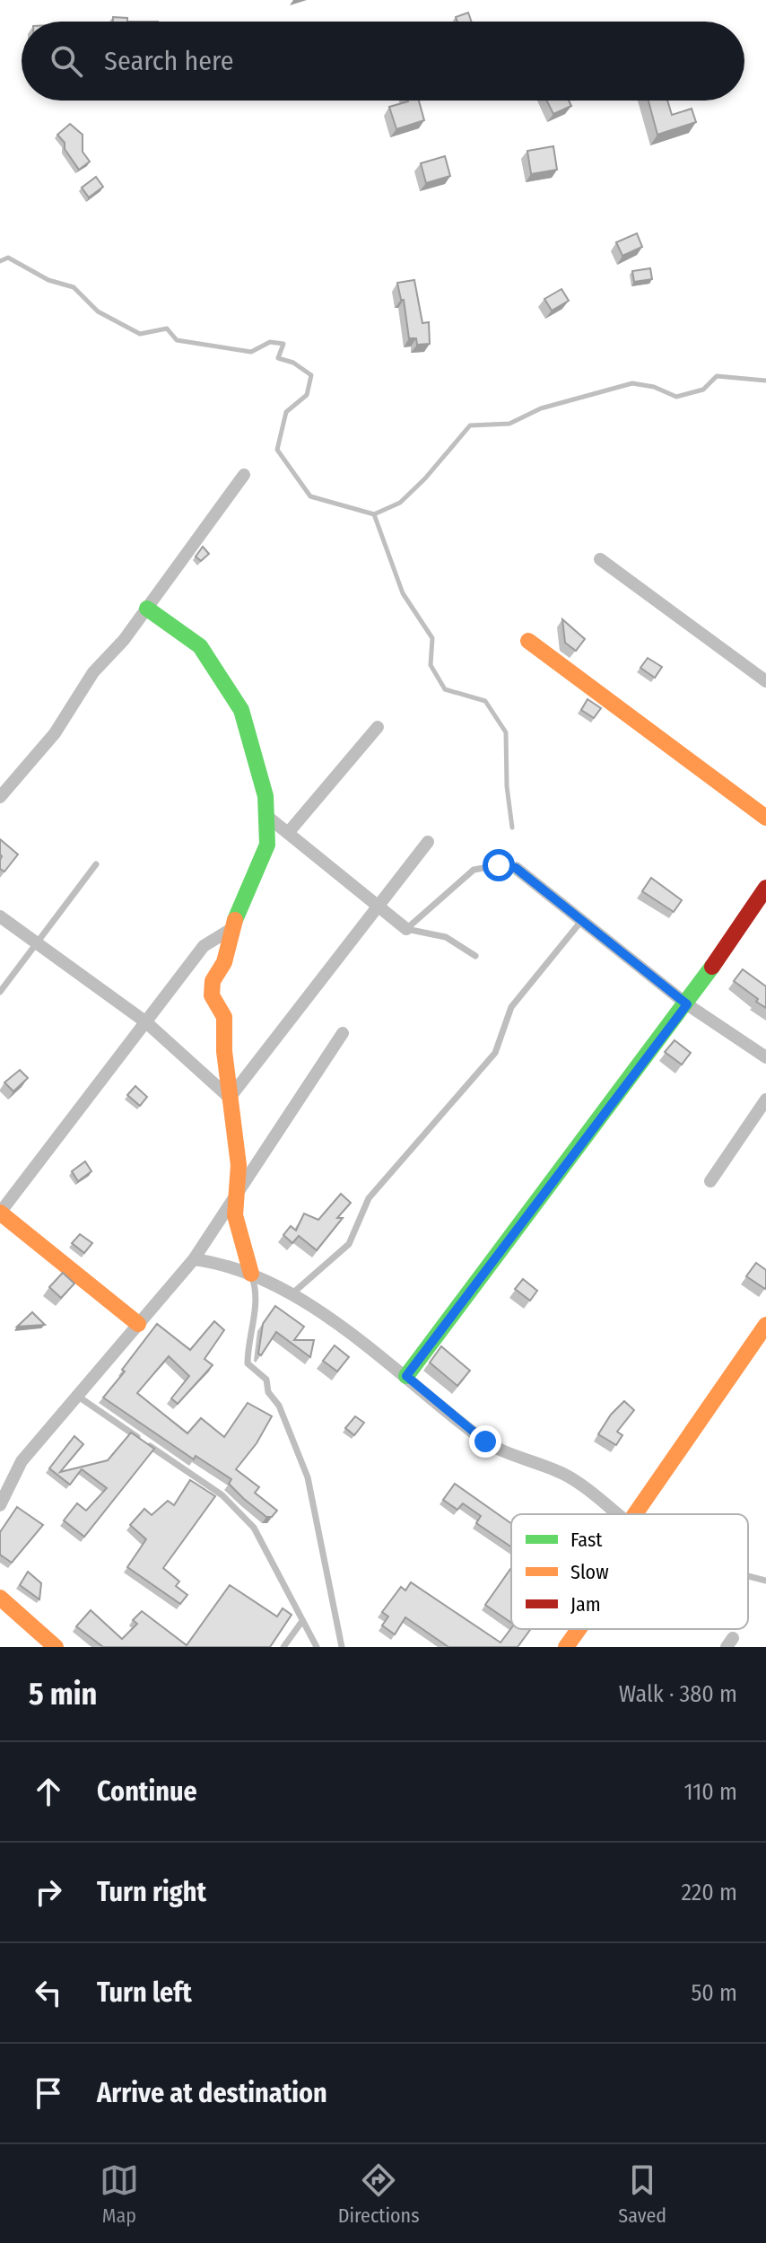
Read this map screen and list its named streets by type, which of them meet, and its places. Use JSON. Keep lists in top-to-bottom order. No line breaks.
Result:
{"legend":["Fast","Slow","Jam"],"page":{"search":"Search here","heading":["5 min","Walk · 380 m"],"list":[["Continue","110 m"],["Turn right","220 m"],["Turn left","50 m"],"Arrive at destination"],"nav":["Map","Directions","Saved"]}}
